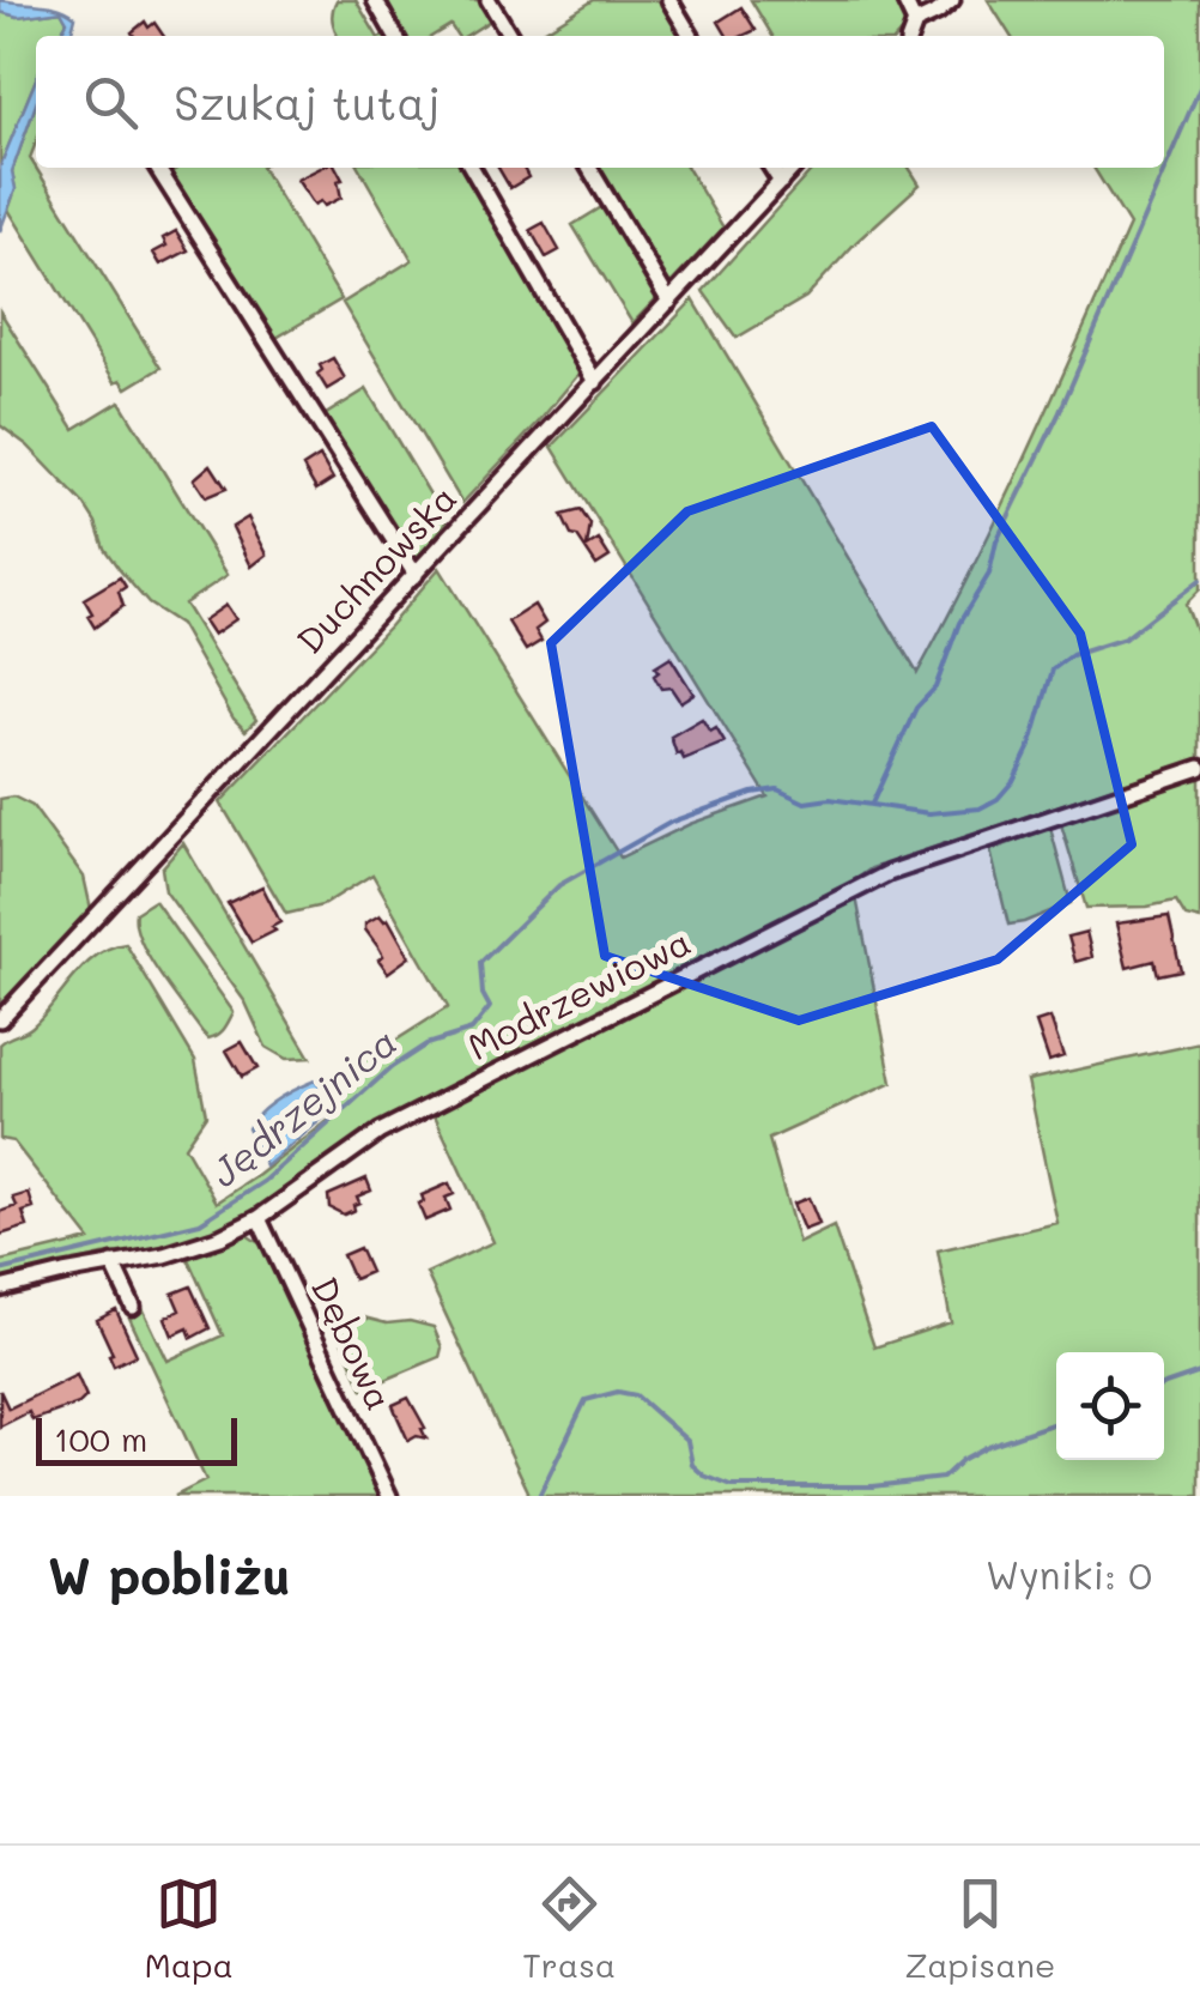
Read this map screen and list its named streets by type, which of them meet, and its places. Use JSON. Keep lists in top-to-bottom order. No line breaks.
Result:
{"streets":{"street":["Duchnowska","Modrzewiowa","Dębowa"]},"crossings":[["Modrzewiowa","Dębowa"]],"water":["Jędrzejnica"],"scale_bar":"100 m","page":{"search":"Szukaj tutaj","scale":"100 m","heading":["W pobliżu","Wyniki: 0"],"nav":["Mapa","Trasa","Zapisane"]}}
